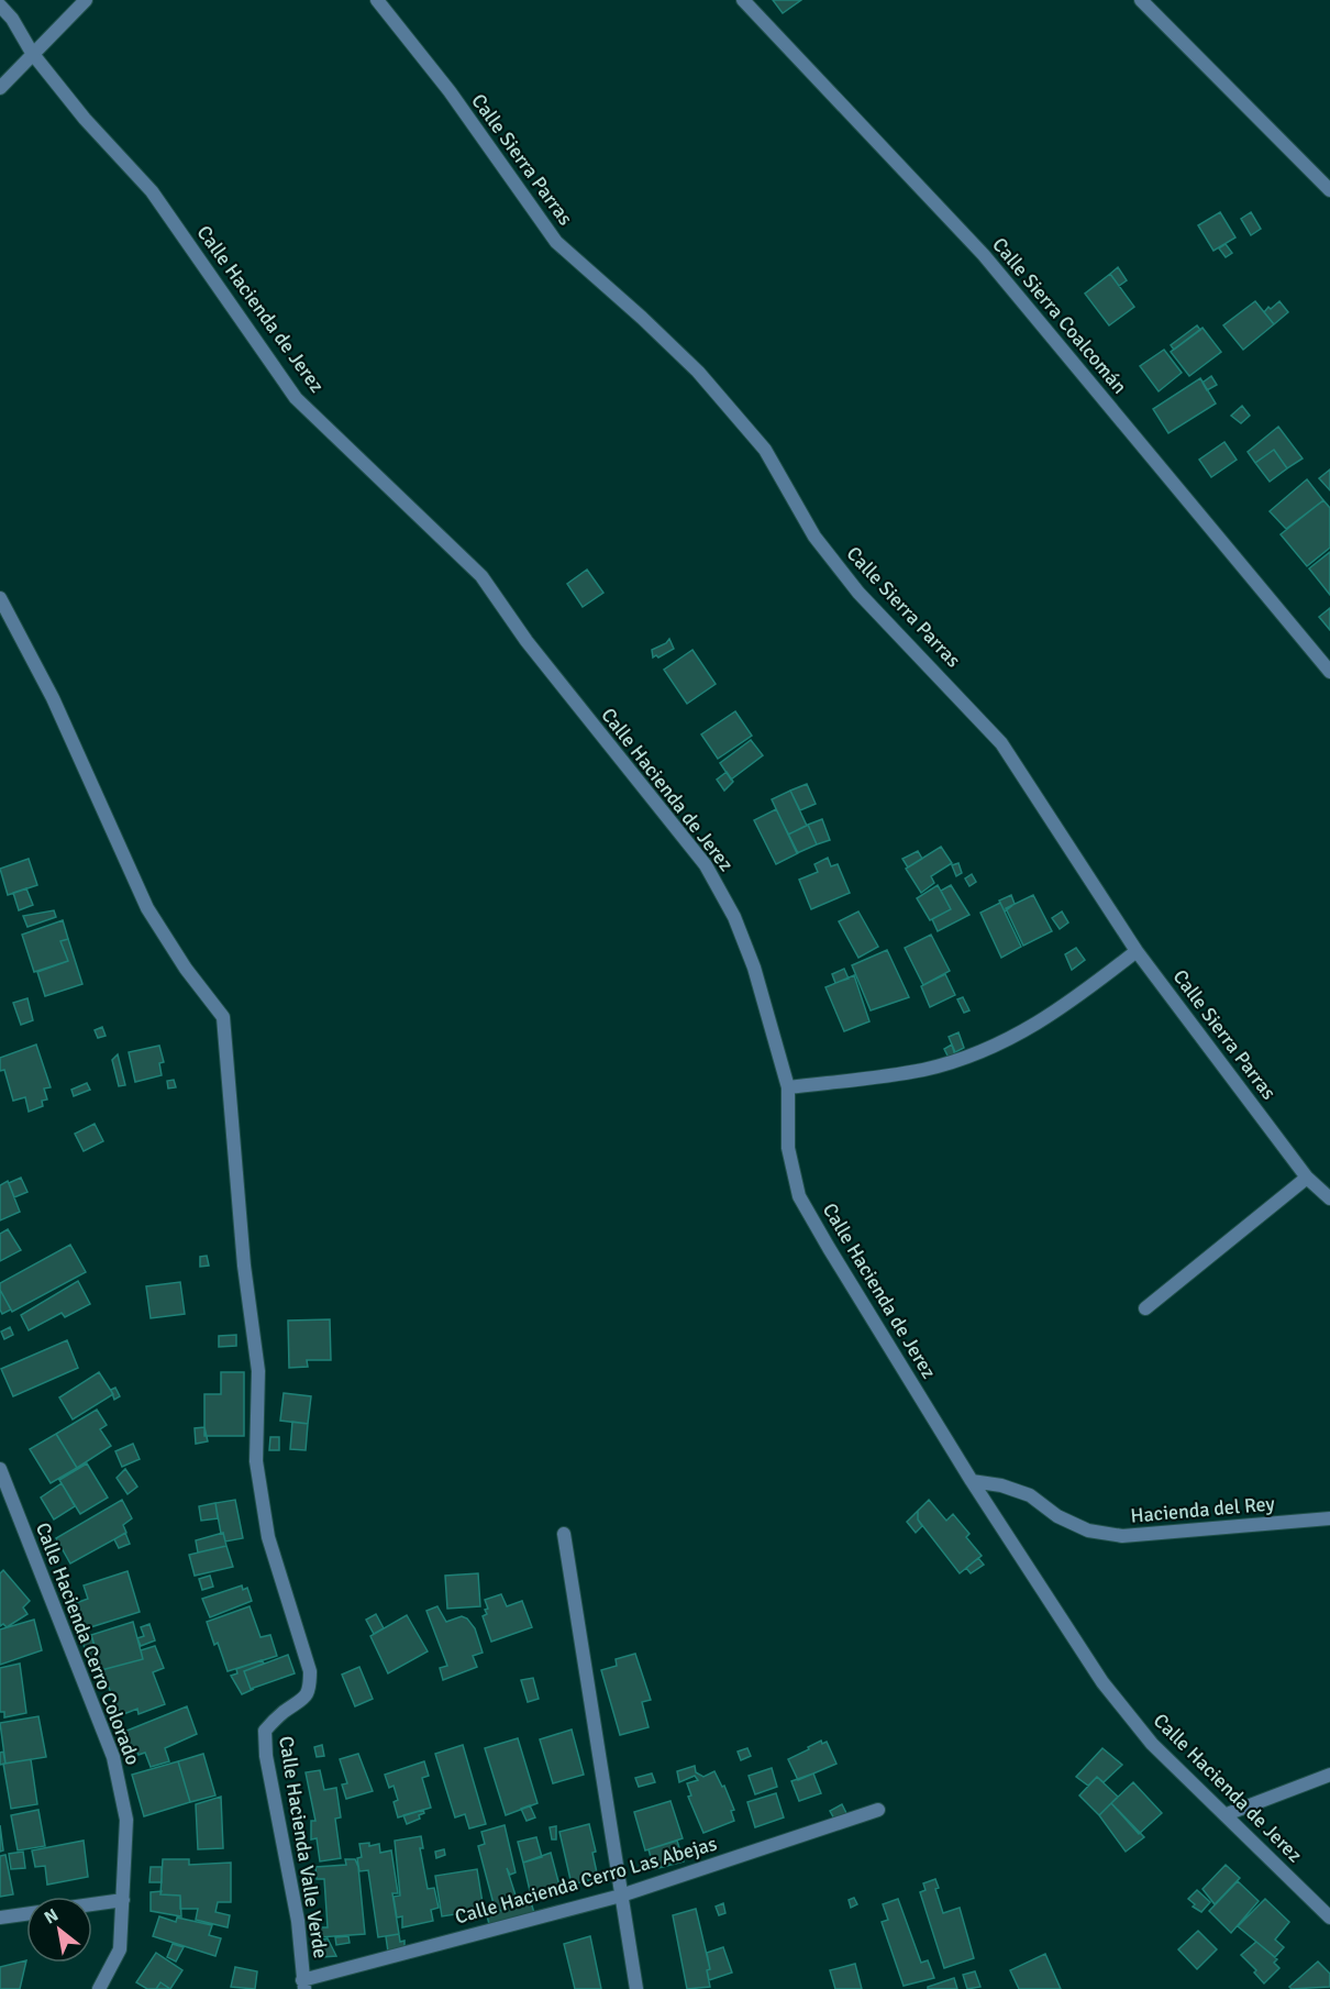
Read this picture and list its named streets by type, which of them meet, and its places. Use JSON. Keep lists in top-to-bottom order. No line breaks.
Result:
{"streets":{"street":["Calle Sierra Parras","Calle Hacienda de Jerez","Calle Sierra Coalcomán","Hacienda del Rey","Calle Hacienda Cerro Colorado","Calle Hacienda Valle Verde","Calle Hacienda Cerro Las Abejas"]},"crossings":[["Calle Hacienda de Jerez","Hacienda del Rey"],["Calle Hacienda Valle Verde","Calle Hacienda Cerro Las Abejas"]],"north":"top left"}
